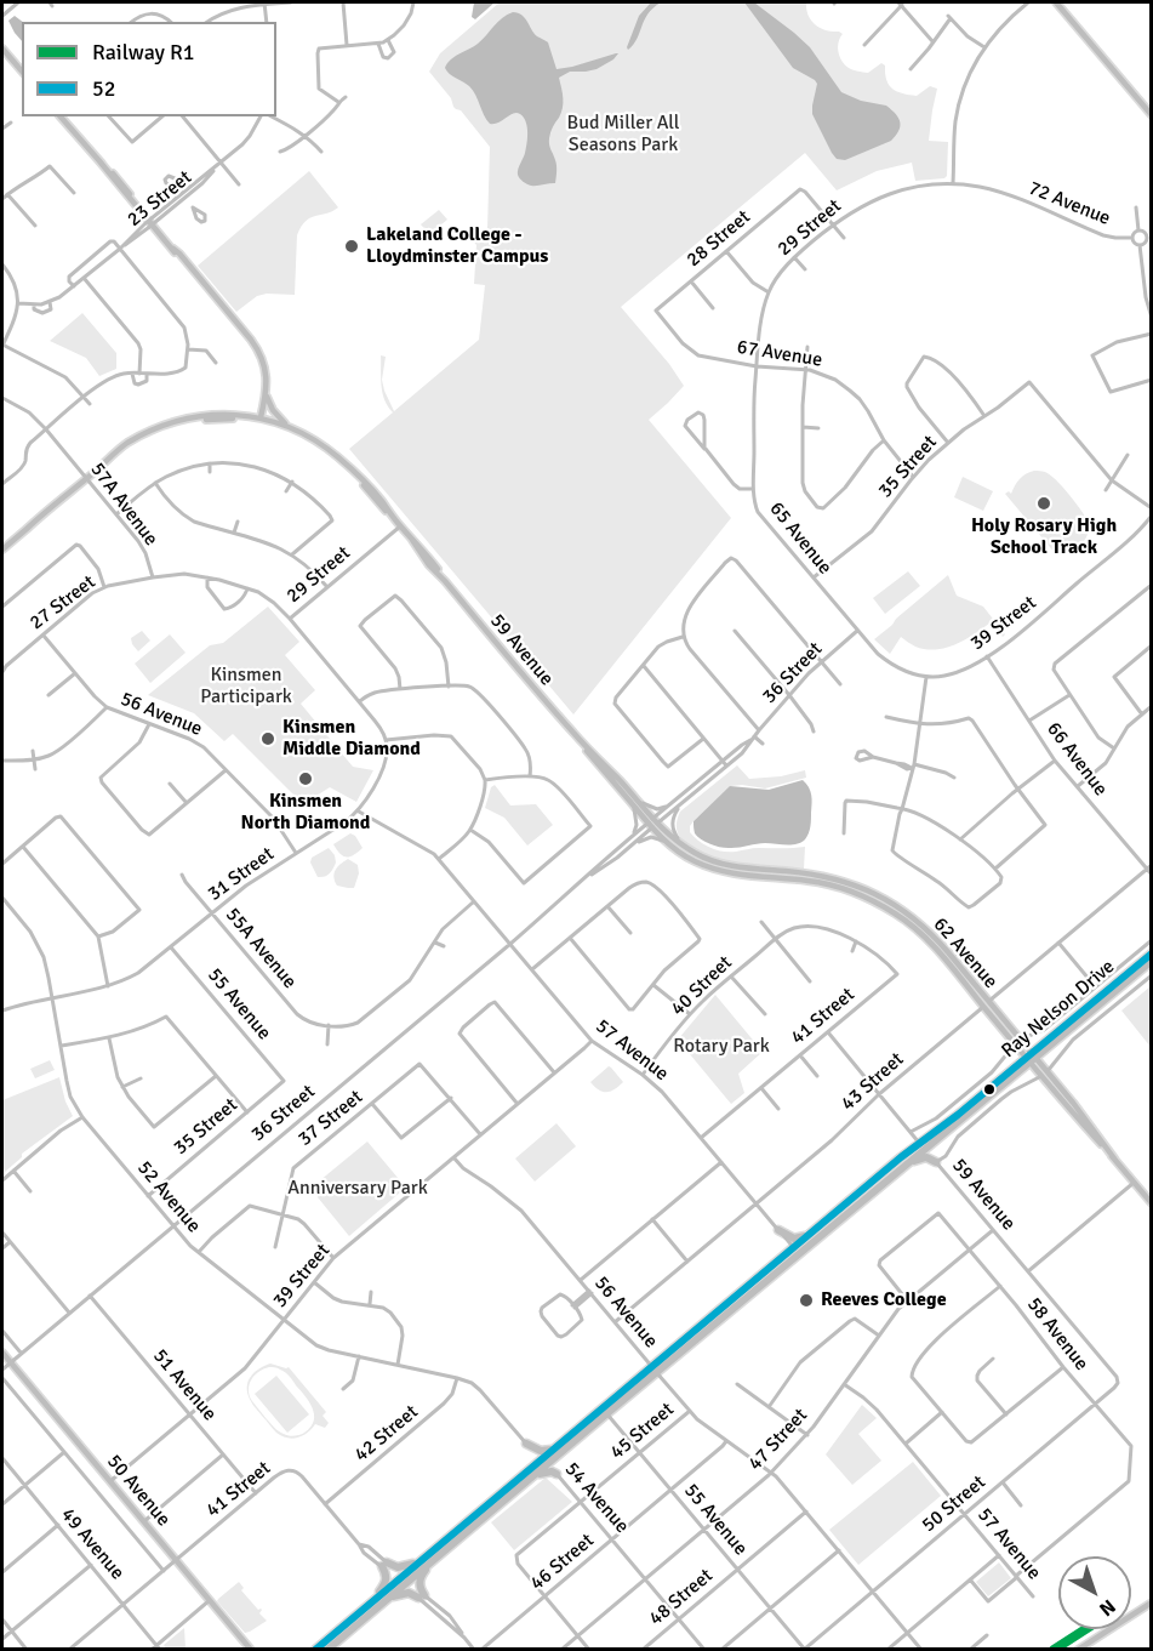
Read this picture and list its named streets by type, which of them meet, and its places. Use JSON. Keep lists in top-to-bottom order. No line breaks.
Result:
{"streets":{"highway":["Ray Nelson Drive"],"main road":["59 Avenue","62 Avenue","50 Avenue"],"street":["23 Street","72 Avenue","29 Street","28 Street","67 Avenue","35 Street","57A Avenue","65 Avenue","27 Street","39 Street","36 Street","56 Avenue","66 Avenue","31 Street","55A Avenue","40 Street","55 Avenue","41 Street","57 Avenue","43 Street","37 Street","52 Avenue","58 Avenue","51 Avenue","45 Street","42 Street","47 Street","54 Avenue","50 Street","49 Avenue","46 Street","48 Street"]},"crossings":[["72 Avenue","29 Street"],["29 Street","28 Street"],["29 Street","67 Avenue"],["29 Street","57A Avenue"],["29 Street","65 Avenue"],["29 Street","59 Avenue"],["28 Street","67 Avenue"],["67 Avenue","35 Street"],["67 Avenue","65 Avenue"],["35 Street","65 Avenue"],["35 Street","55 Avenue"],["35 Street","52 Avenue"],["57A Avenue","27 Street"],["57A Avenue","31 Street"],["65 Avenue","39 Street"],["65 Avenue","36 Street"],["27 Street","56 Avenue"],["39 Street","56 Avenue"],["39 Street","66 Avenue"],["39 Street","57 Avenue"],["39 Street","52 Avenue"],["39 Street","51 Avenue"],["39 Street","50 Avenue"],["59 Avenue","36 Street"],["59 Avenue","62 Avenue"],["59 Avenue","Ray Nelson Drive"],["59 Avenue","41 Street"],["59 Avenue","43 Street"],["59 Avenue","47 Street"],["59 Avenue","50 Street"],["36 Street","62 Avenue"],["36 Street","57 Avenue"],["36 Street","52 Avenue"],["36 Street","51 Avenue"],["36 Street","50 Avenue"],["56 Avenue","31 Street"],["56 Avenue","Ray Nelson Drive"],["56 Avenue","43 Street"],["56 Avenue","45 Street"],["56 Avenue","47 Street"],["56 Avenue","50 Street"],["56 Avenue","46 Street"],["56 Avenue","48 Street"],["66 Avenue","43 Street"],["31 Street","55A Avenue"],["31 Street","55 Avenue"],["31 Street","57 Avenue"],["31 Street","52 Avenue"],["62 Avenue","Ray Nelson Drive"],["62 Avenue","43 Street"],["40 Street","41 Street"],["40 Street","57 Avenue"],["55 Avenue","Ray Nelson Drive"],["55 Avenue","45 Street"],["55 Avenue","47 Street"],["55 Avenue","50 Street"],["55 Avenue","46 Street"],["55 Avenue","48 Street"],["Ray Nelson Drive","57 Avenue"],["Ray Nelson Drive","54 Avenue"],["41 Street","57 Avenue"],["41 Street","51 Avenue"],["41 Street","42 Street"],["41 Street","50 Avenue"],["41 Street","49 Avenue"],["57 Avenue","43 Street"],["57 Avenue","58 Avenue"],["57 Avenue","47 Street"],["57 Avenue","50 Street"],["52 Avenue","42 Street"],["52 Avenue","54 Avenue"],["58 Avenue","47 Street"],["58 Avenue","50 Street"],["45 Street","54 Avenue"],["45 Street","46 Street"],["42 Street","54 Avenue"],["47 Street","54 Avenue"],["54 Avenue","46 Street"],["54 Avenue","48 Street"]],"parks":["Bud Miller All Seasons Park","Kinsmen Participark","Rotary Park","Anniversary Park"],"places":["Lakeland College - Lloydminster Campus","Holy Rosary High School Track","Kinsmen Middle Diamond","Kinsmen North Diamond","Reeves College"],"lines":["transit line 52","rail line R1"],"legend":["Railway R1","52"],"north":"bottom right"}
